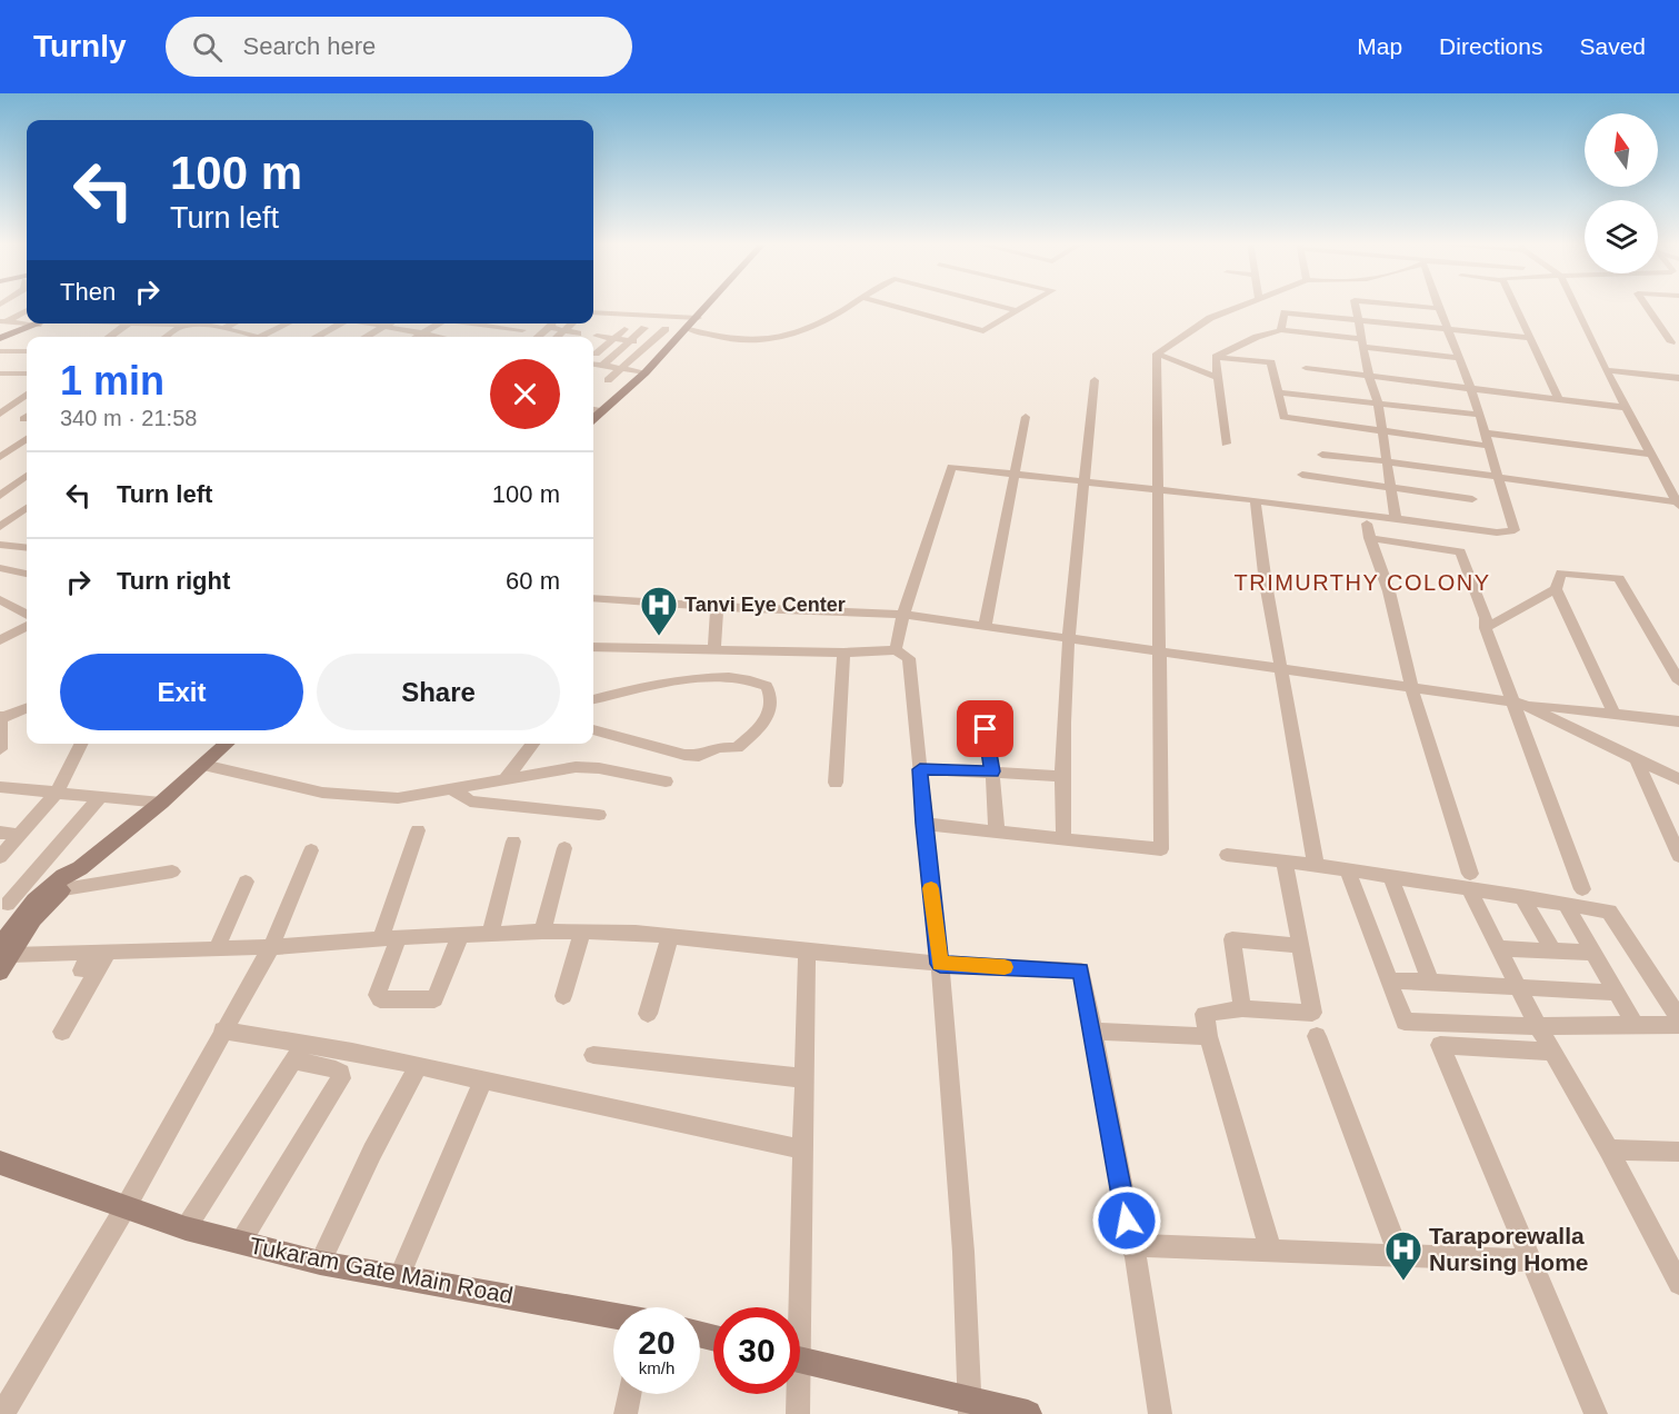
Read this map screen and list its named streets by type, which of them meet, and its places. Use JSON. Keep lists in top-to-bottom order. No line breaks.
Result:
{"streets":{"main road":["Tukaram Gate Main Road"]},"districts":["TRIMURTHY COLONY"],"places":{"hospital":["Tanvi Eye Center","Taraporewalla Nursing Home"]},"north":"top","page":{"header":"Turnly","search":"Search here","nav":["Map","Directions","Saved"],"turn":["100 m","Turn left"],"then":"Then","heading":["1 min","340 m · 21:58"],"list":[{"name":"Turn left","value":"100 m"},{"name":"Turn right","value":"60 m"}],"buttons":["Exit","Share"],"speed":"20 km/h","limit":"30"}}
